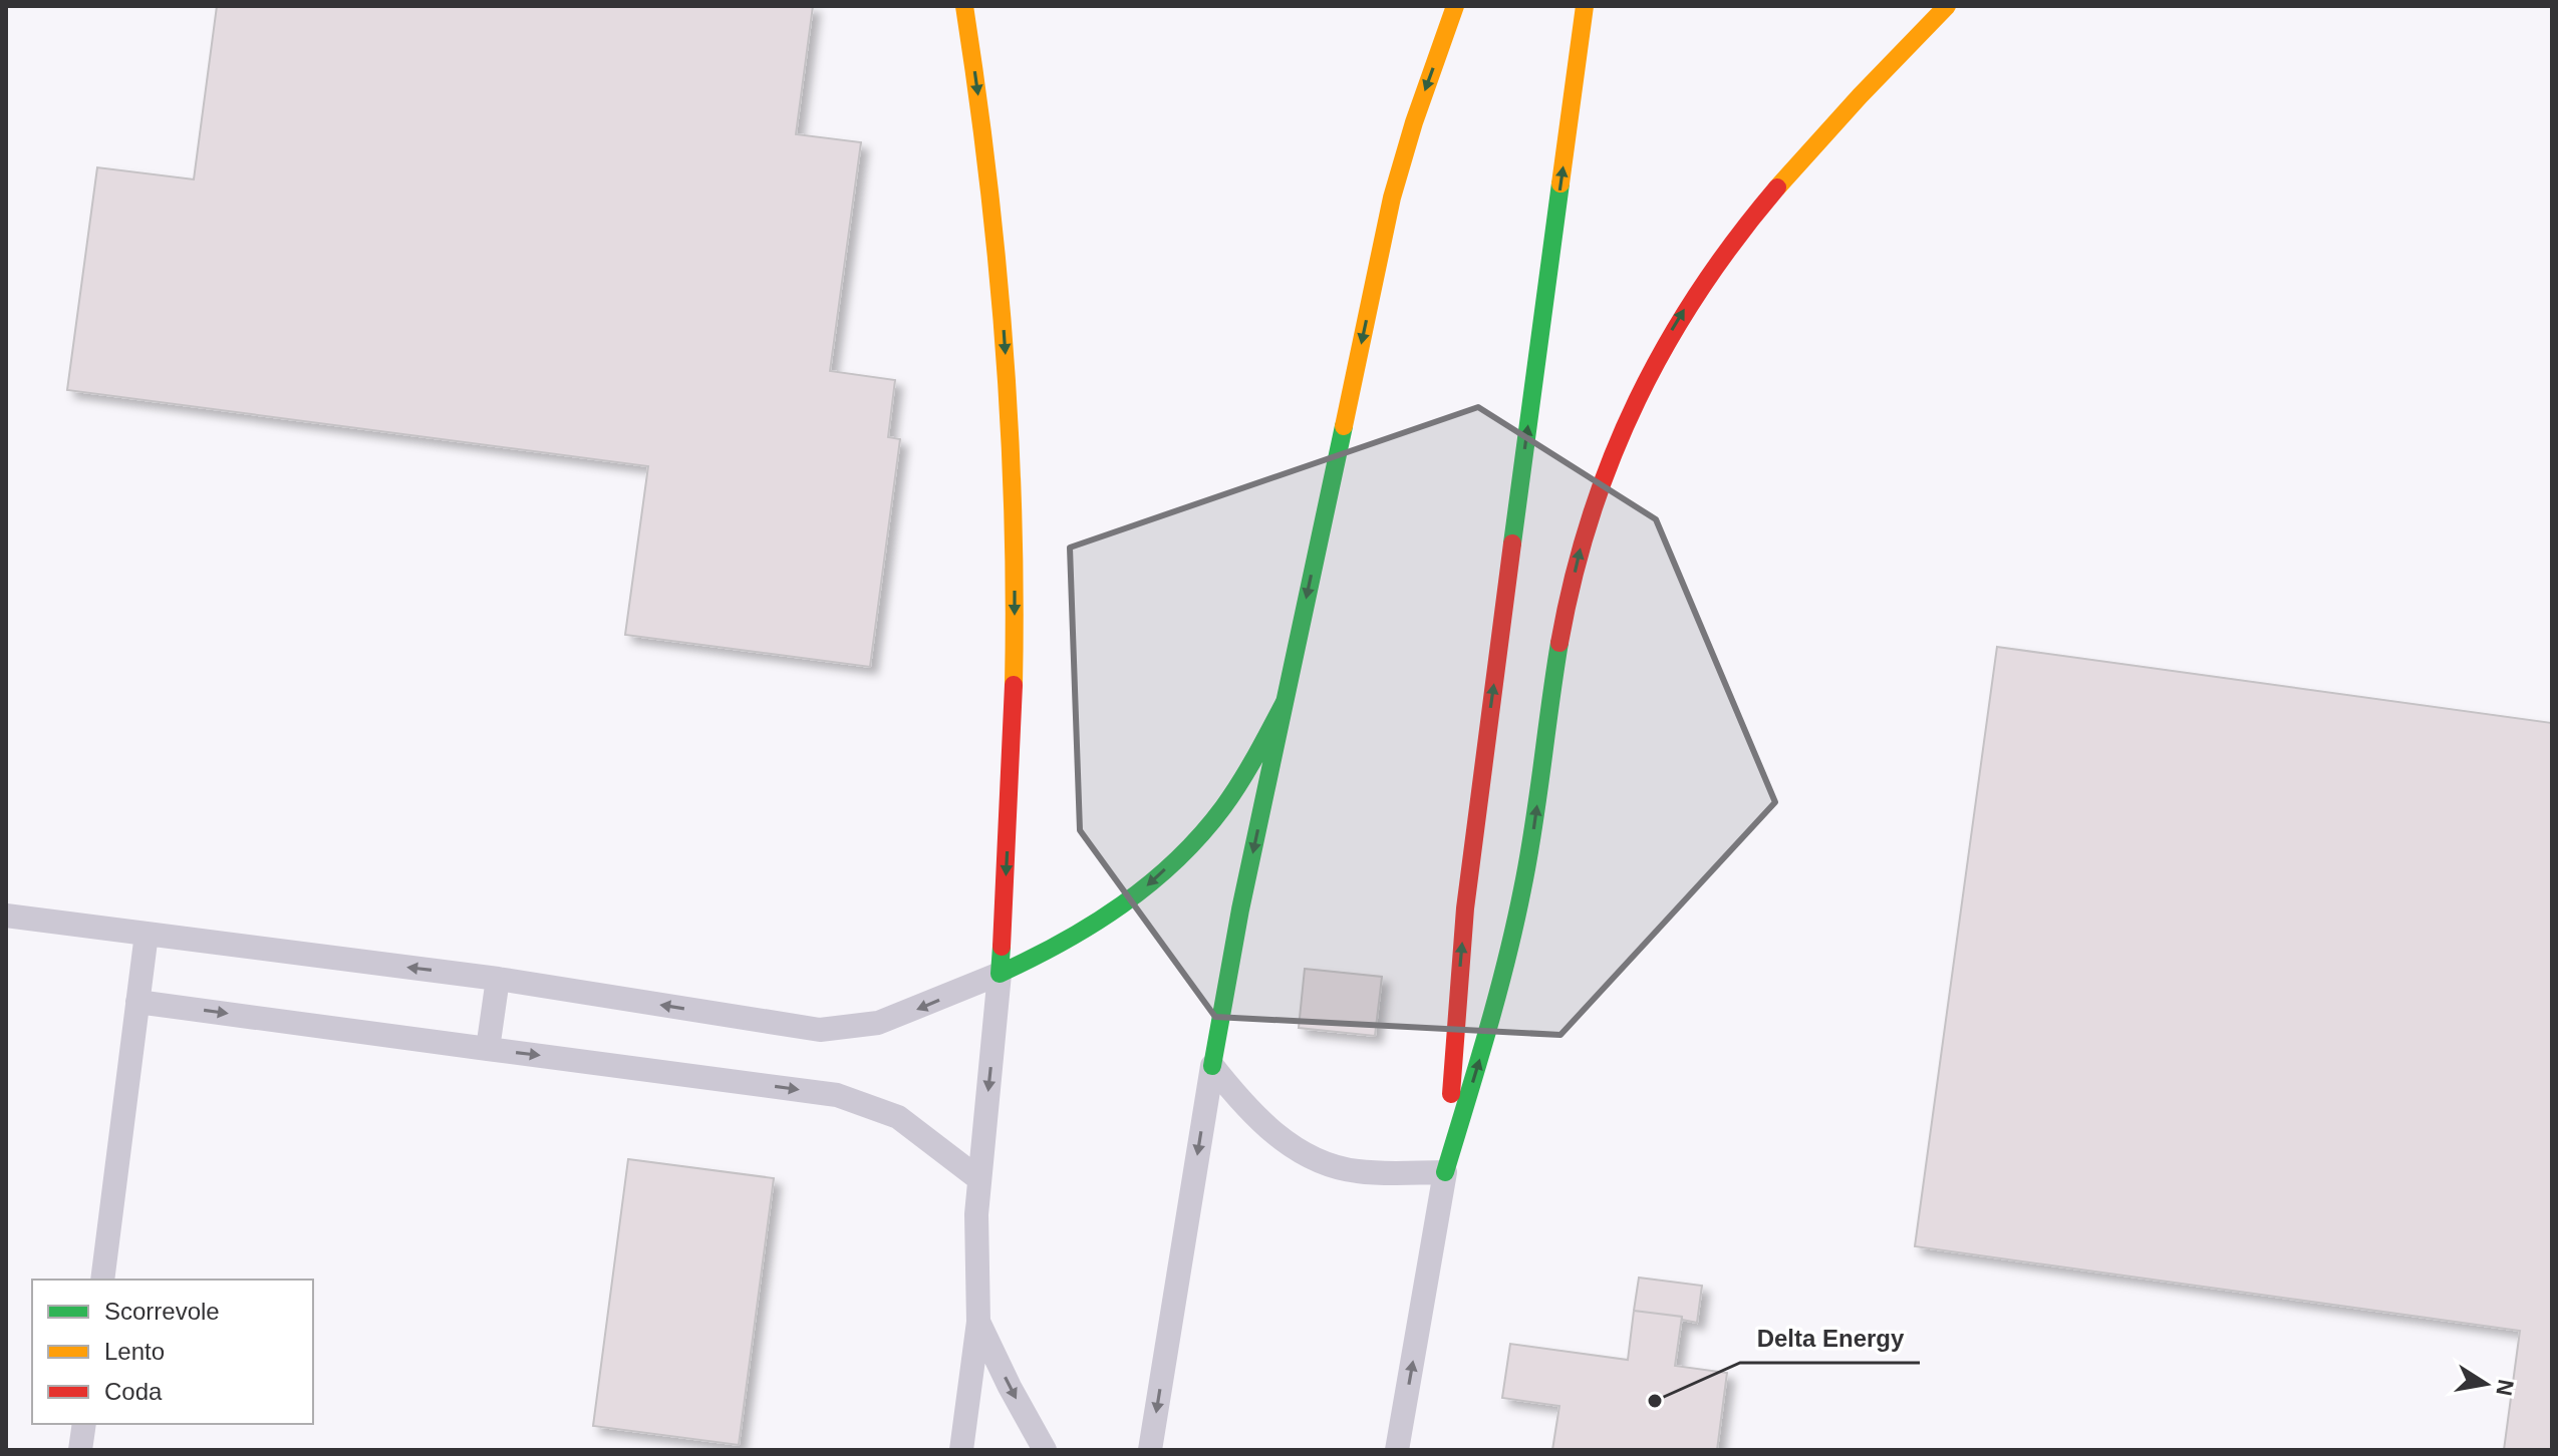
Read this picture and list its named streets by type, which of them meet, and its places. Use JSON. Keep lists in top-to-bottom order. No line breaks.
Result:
{"places":["Delta Energy"],"legend":["Scorrevole","Lento","Coda"],"north":"right"}
